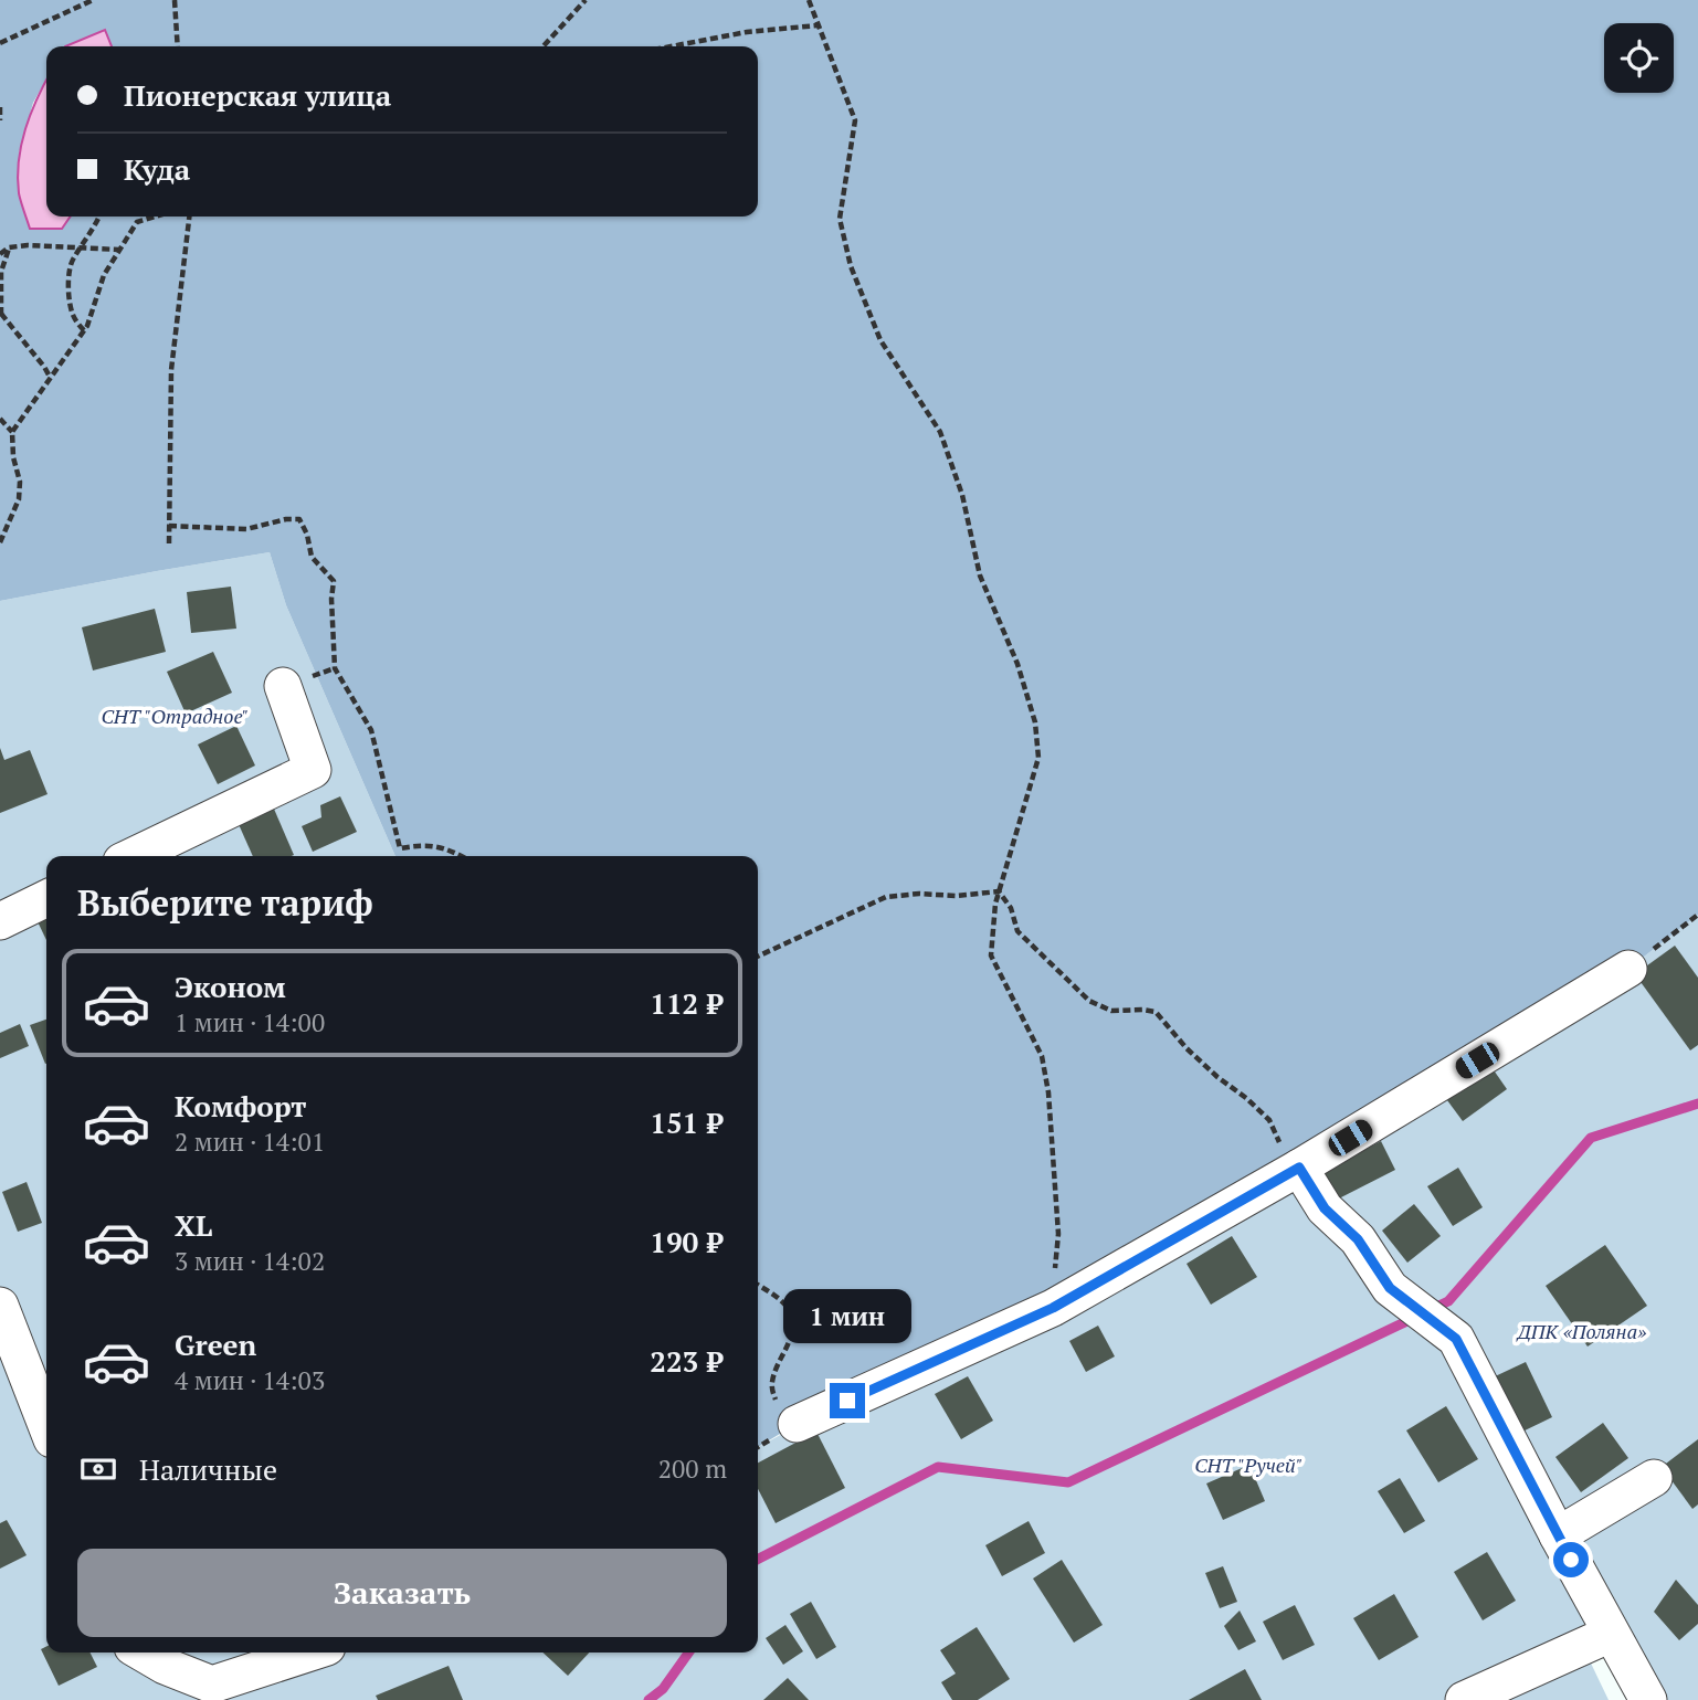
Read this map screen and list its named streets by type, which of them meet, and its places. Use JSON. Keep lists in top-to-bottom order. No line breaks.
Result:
{"parks":["СНТ \"Отрадное\"","ДПК «Поляна»","СНТ \"Ручей\""],"page":{"banner":["Пионерская улица","Куда"],"heading":"Выберите тариф","list":[{"name":"Эконом","note":"1 мин · 14:00","value":"112 ₽"},{"name":"Комфорт","note":"2 мин · 14:01","value":"151 ₽"},{"name":"XL","note":"3 мин · 14:02","value":"190 ₽"},{"name":"Green","note":"4 мин · 14:03","value":"223 ₽"}],"bubble":"1 мин","pay":["Наличные","200 m"],"buttons":"Заказать"}}
